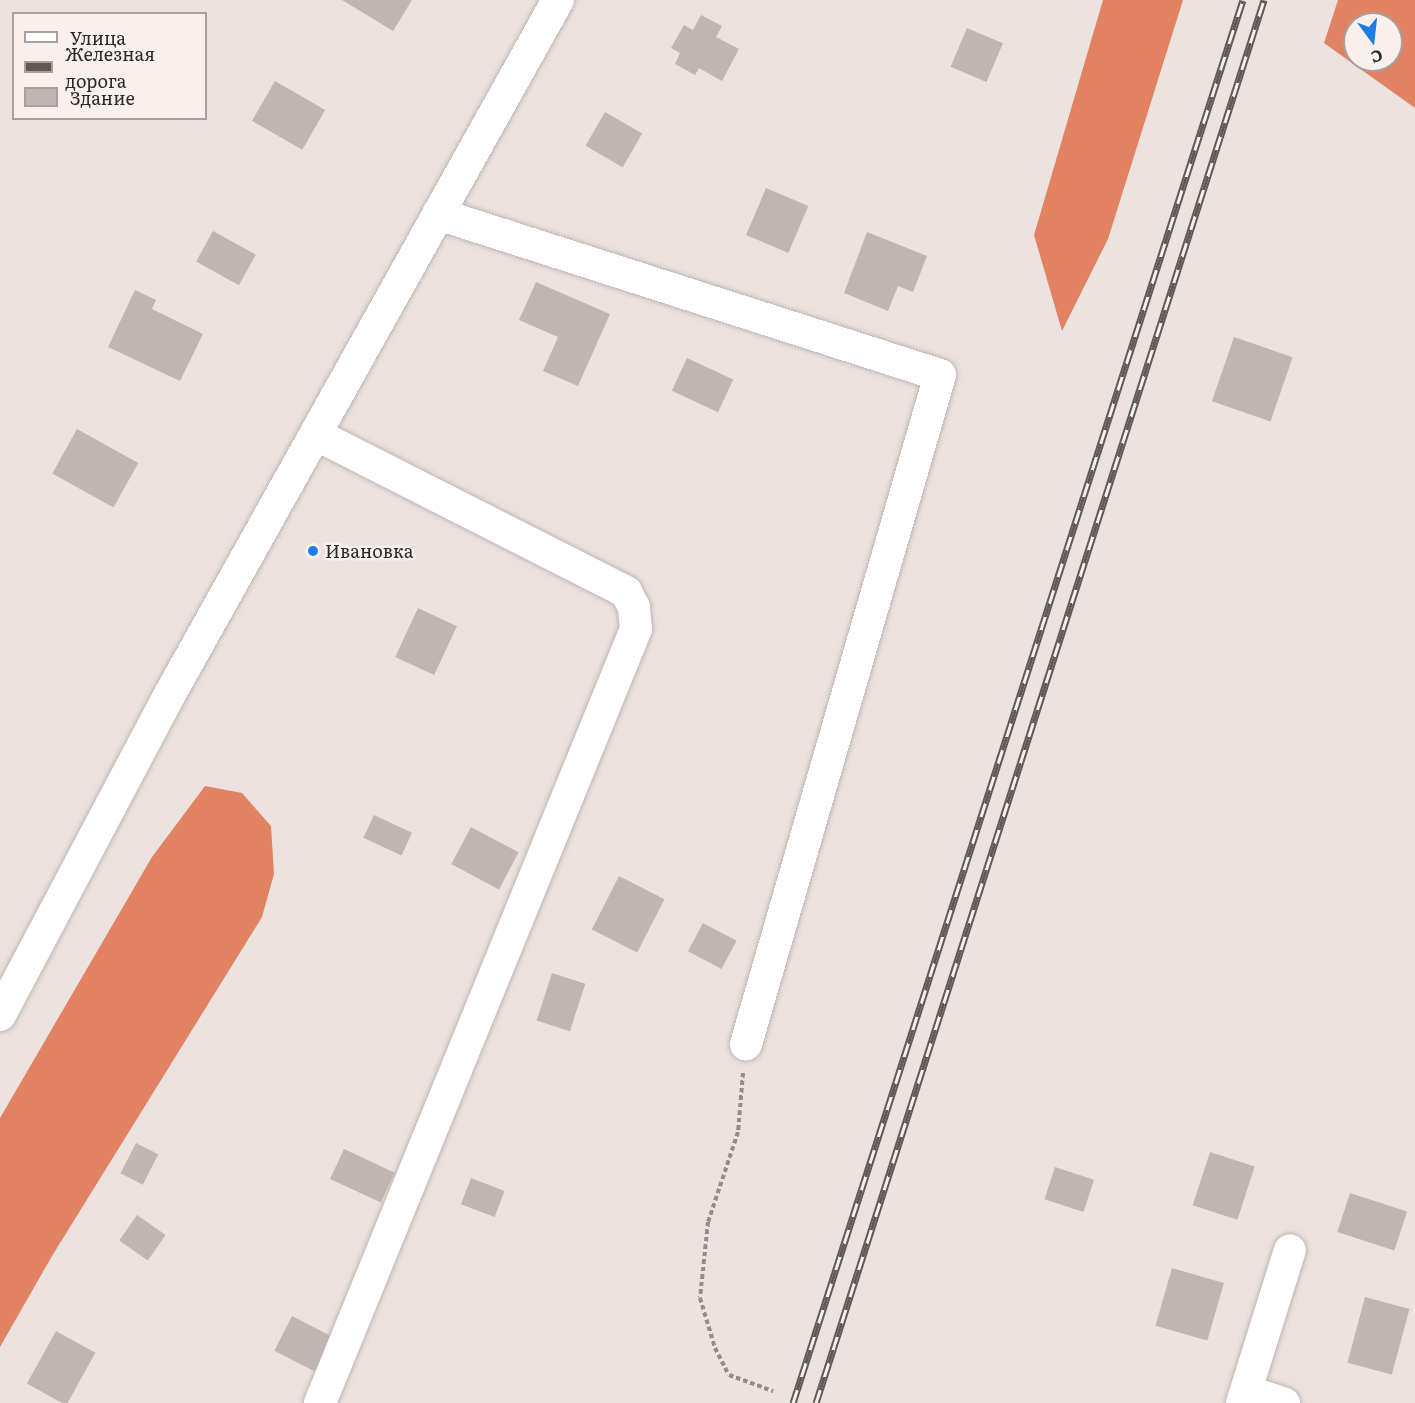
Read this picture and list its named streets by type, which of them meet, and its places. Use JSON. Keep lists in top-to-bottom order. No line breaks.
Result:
{"places":["Ивановка"],"legend":["Улица","Железная дорога","Здание"],"north":"bottom"}
